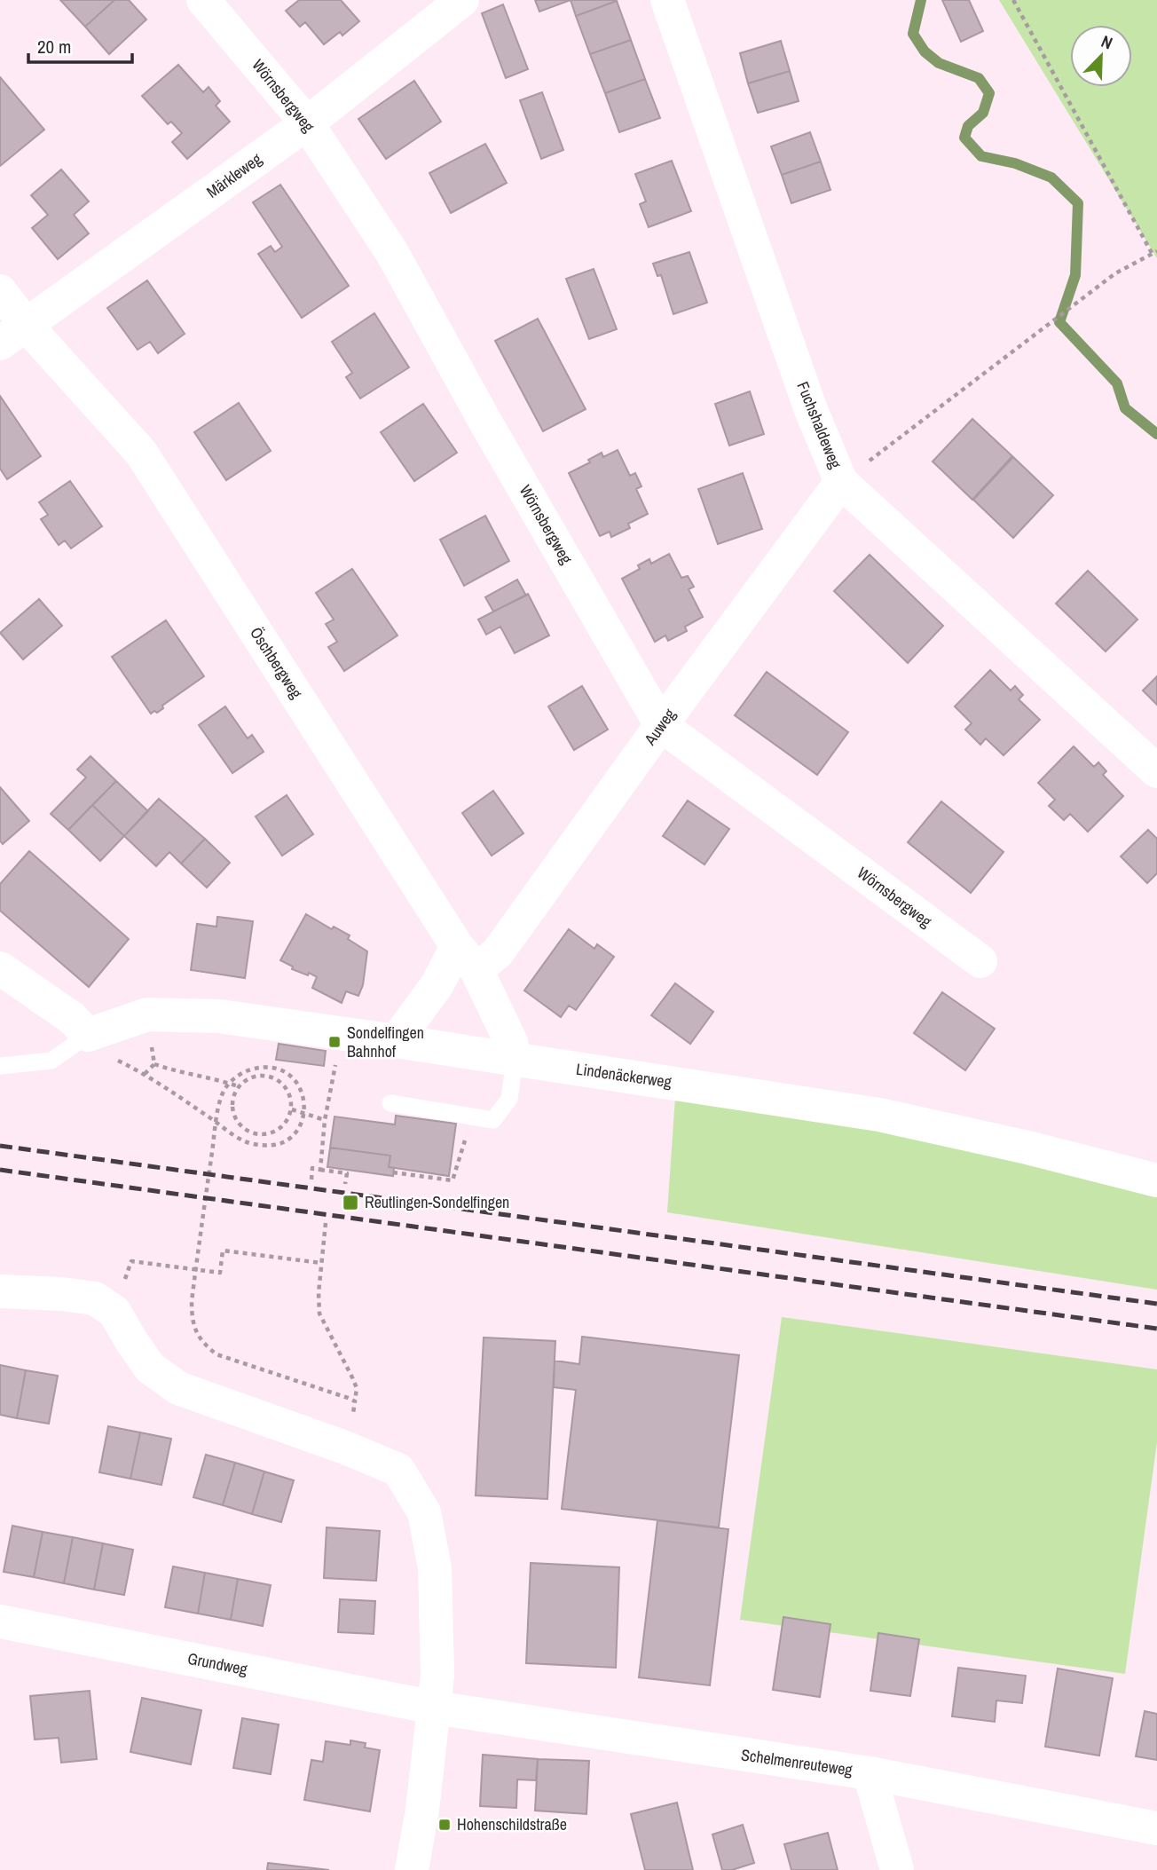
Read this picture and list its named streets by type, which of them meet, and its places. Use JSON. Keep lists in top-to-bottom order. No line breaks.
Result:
{"streets":{"street":["Wörnsbergweg","Märkleweg","Fuchshaldeweg","Öschbergweg","Auweg","Lindenäckerweg","Grundweg","Schelmenreuteweg"]},"crossings":[["Wörnsbergweg","Märkleweg"],["Wörnsbergweg","Auweg"],["Märkleweg","Öschbergweg"],["Fuchshaldeweg","Auweg"],["Öschbergweg","Auweg"],["Öschbergweg","Lindenäckerweg"],["Auweg","Lindenäckerweg"],["Grundweg","Schelmenreuteweg"]],"places":{"transit":["Sondelfingen Bahnhof","Reutlingen-Sondelfingen","Hohenschildstraße"]},"scale_bar":"20 m","north":"top right"}
